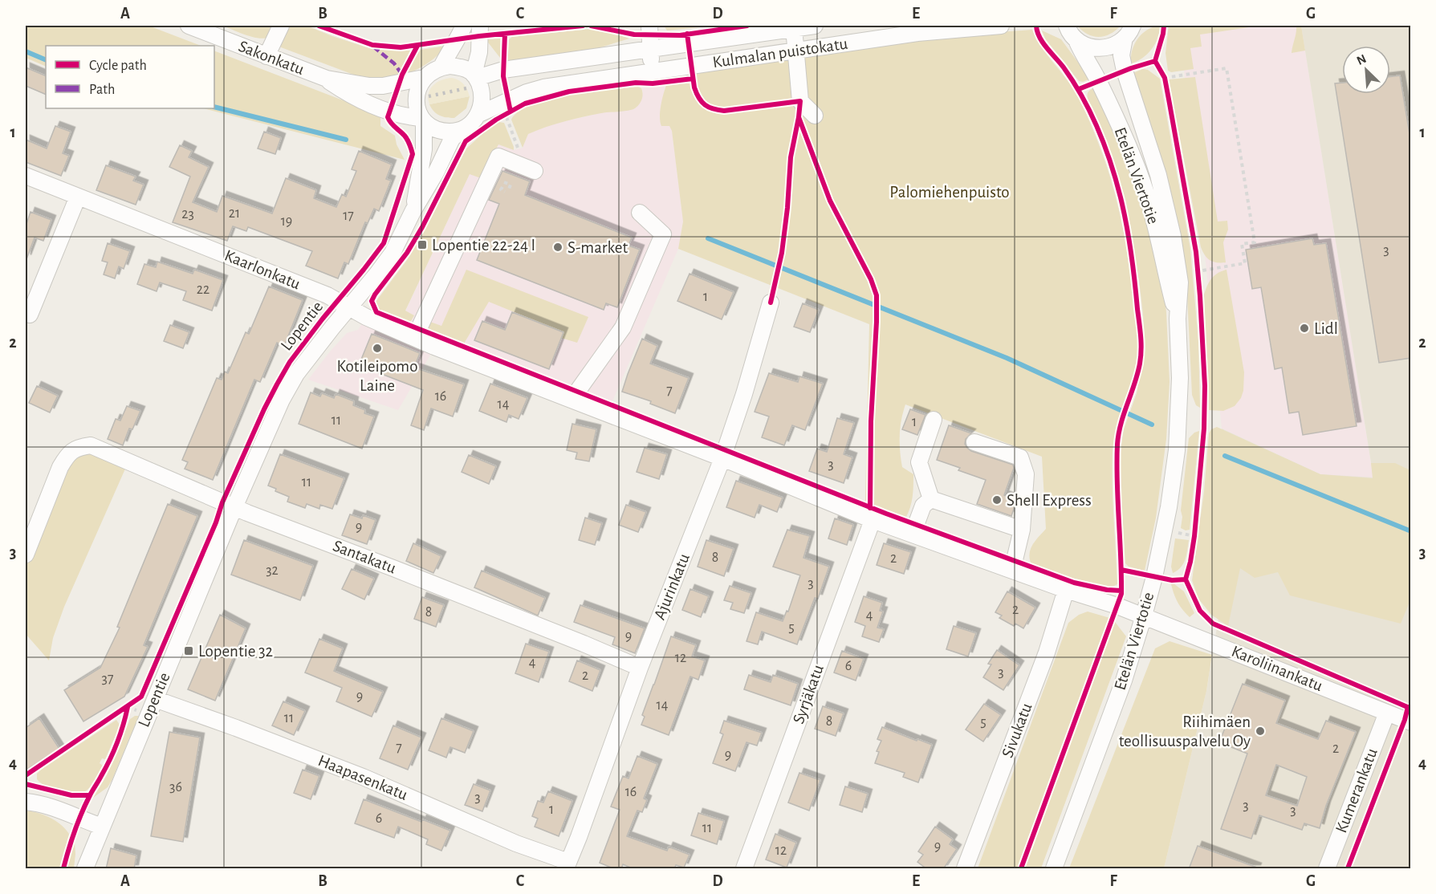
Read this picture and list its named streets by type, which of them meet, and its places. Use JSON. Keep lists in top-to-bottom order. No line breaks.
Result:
{"streets":{"street":["Kulmalan puistokatu","Sakonkatu","Etelän Viertotie","Kaarlonkatu","Lopentie","Santakatu","Ajurinkatu","Karoliinankatu","Syrjäkatu","Sivukatu","Haapasenkatu","Kumerankatu"]},"crossings":[["Kulmalan puistokatu","Sakonkatu"],["Kulmalan puistokatu","Lopentie"],["Sakonkatu","Lopentie"],["Etelän Viertotie","Kaarlonkatu"],["Etelän Viertotie","Karoliinankatu"],["Kaarlonkatu","Lopentie"],["Kaarlonkatu","Ajurinkatu"],["Kaarlonkatu","Karoliinankatu"],["Kaarlonkatu","Syrjäkatu"],["Kaarlonkatu","Sivukatu"],["Lopentie","Santakatu"],["Lopentie","Haapasenkatu"],["Santakatu","Ajurinkatu"],["Ajurinkatu","Haapasenkatu"],["Karoliinankatu","Kumerankatu"]],"parks":["Palomiehenpuisto"],"places":{"transit":["Lopentie 22-24 I","Lopentie 32"],"other":["S-market","Lidl","Kotileipomo Laine","Shell Express","Riihimäen teollisuuspalvelu Oy"]},"house_numbers":["21","23","17","19","3","22","1","7","16","14","11","1","3","11","9","8","2","32","3","2","8","4","5","9","12","4","6","3","2","37","9","14","11","8","5","7","2","9","36","16","3","3","1","3","6","11","9","12"],"legend":["Cycle path","Path"],"north":"top left","grid":{"columns":["A","B","C","D","E","F","G"],"rows":["1","2","3","4"]}}
